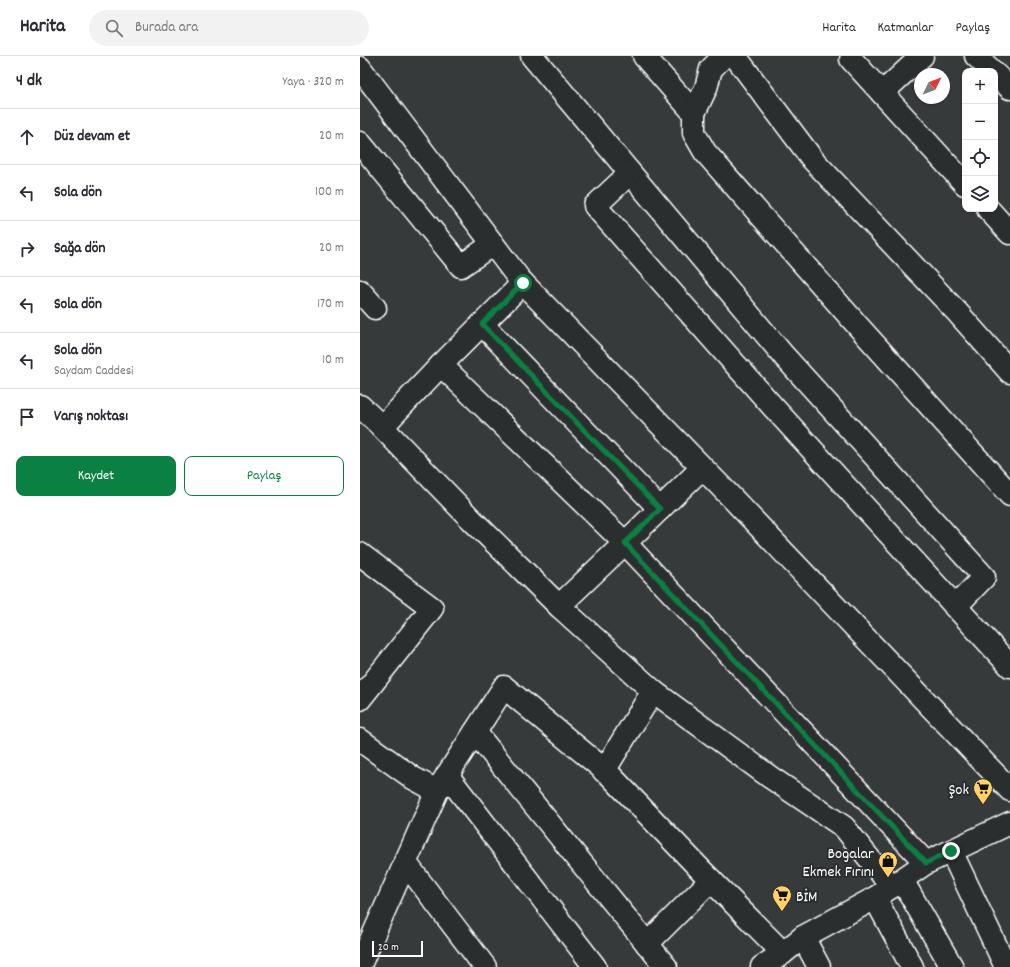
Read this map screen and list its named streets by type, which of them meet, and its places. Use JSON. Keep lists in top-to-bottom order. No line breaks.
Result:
{"places":{"supermarket":["Şok","BİM"],"shop":["Bogalar Ekmek Fırını"]},"scale_bar":"20 m","north":"top right","page":{"header":"Harita","search":"Burada ara","nav":["Harita","Katmanlar","Paylaş"],"heading":["4 dk","Yaya · 320 m"],"map_buttons":["+","−"],"list":[["Düz devam et","20 m"],["Sola dön","100 m"],["Sağa dön","20 m"],["Sola dön","170 m"],["Sola dön","Saydam Caddesi","10 m"],"Varış noktası"],"buttons":["Kaydet","Paylaş"],"scale":"20 m"}}
